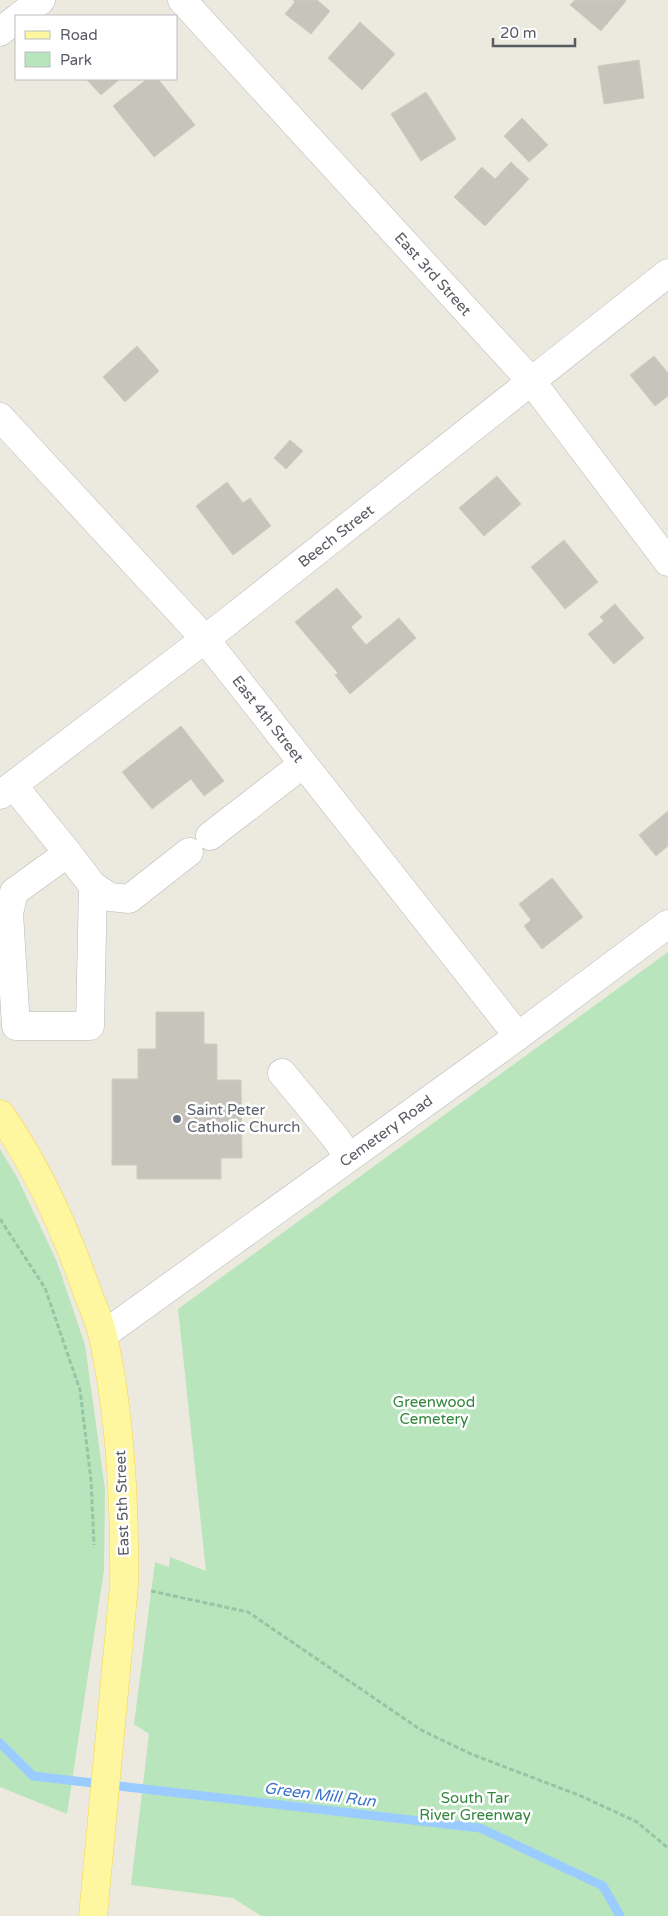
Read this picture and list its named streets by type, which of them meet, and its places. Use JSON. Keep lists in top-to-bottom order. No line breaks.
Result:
{"streets":{"main road":["East 5th Street"],"street":["East 3rd Street","Beech Street","East 4th Street","Cemetery Road"]},"crossings":[["East 3rd Street","Beech Street"],["Beech Street","East 4th Street"],["East 4th Street","Cemetery Road"],["Cemetery Road","East 5th Street"]],"water":["Green Mill Run"],"parks":["Greenwood Cemetery","South Tar River Greenway"],"places":["Saint Peter Catholic Church"],"legend":["Road","Park"],"scale_bar":"20 m"}
